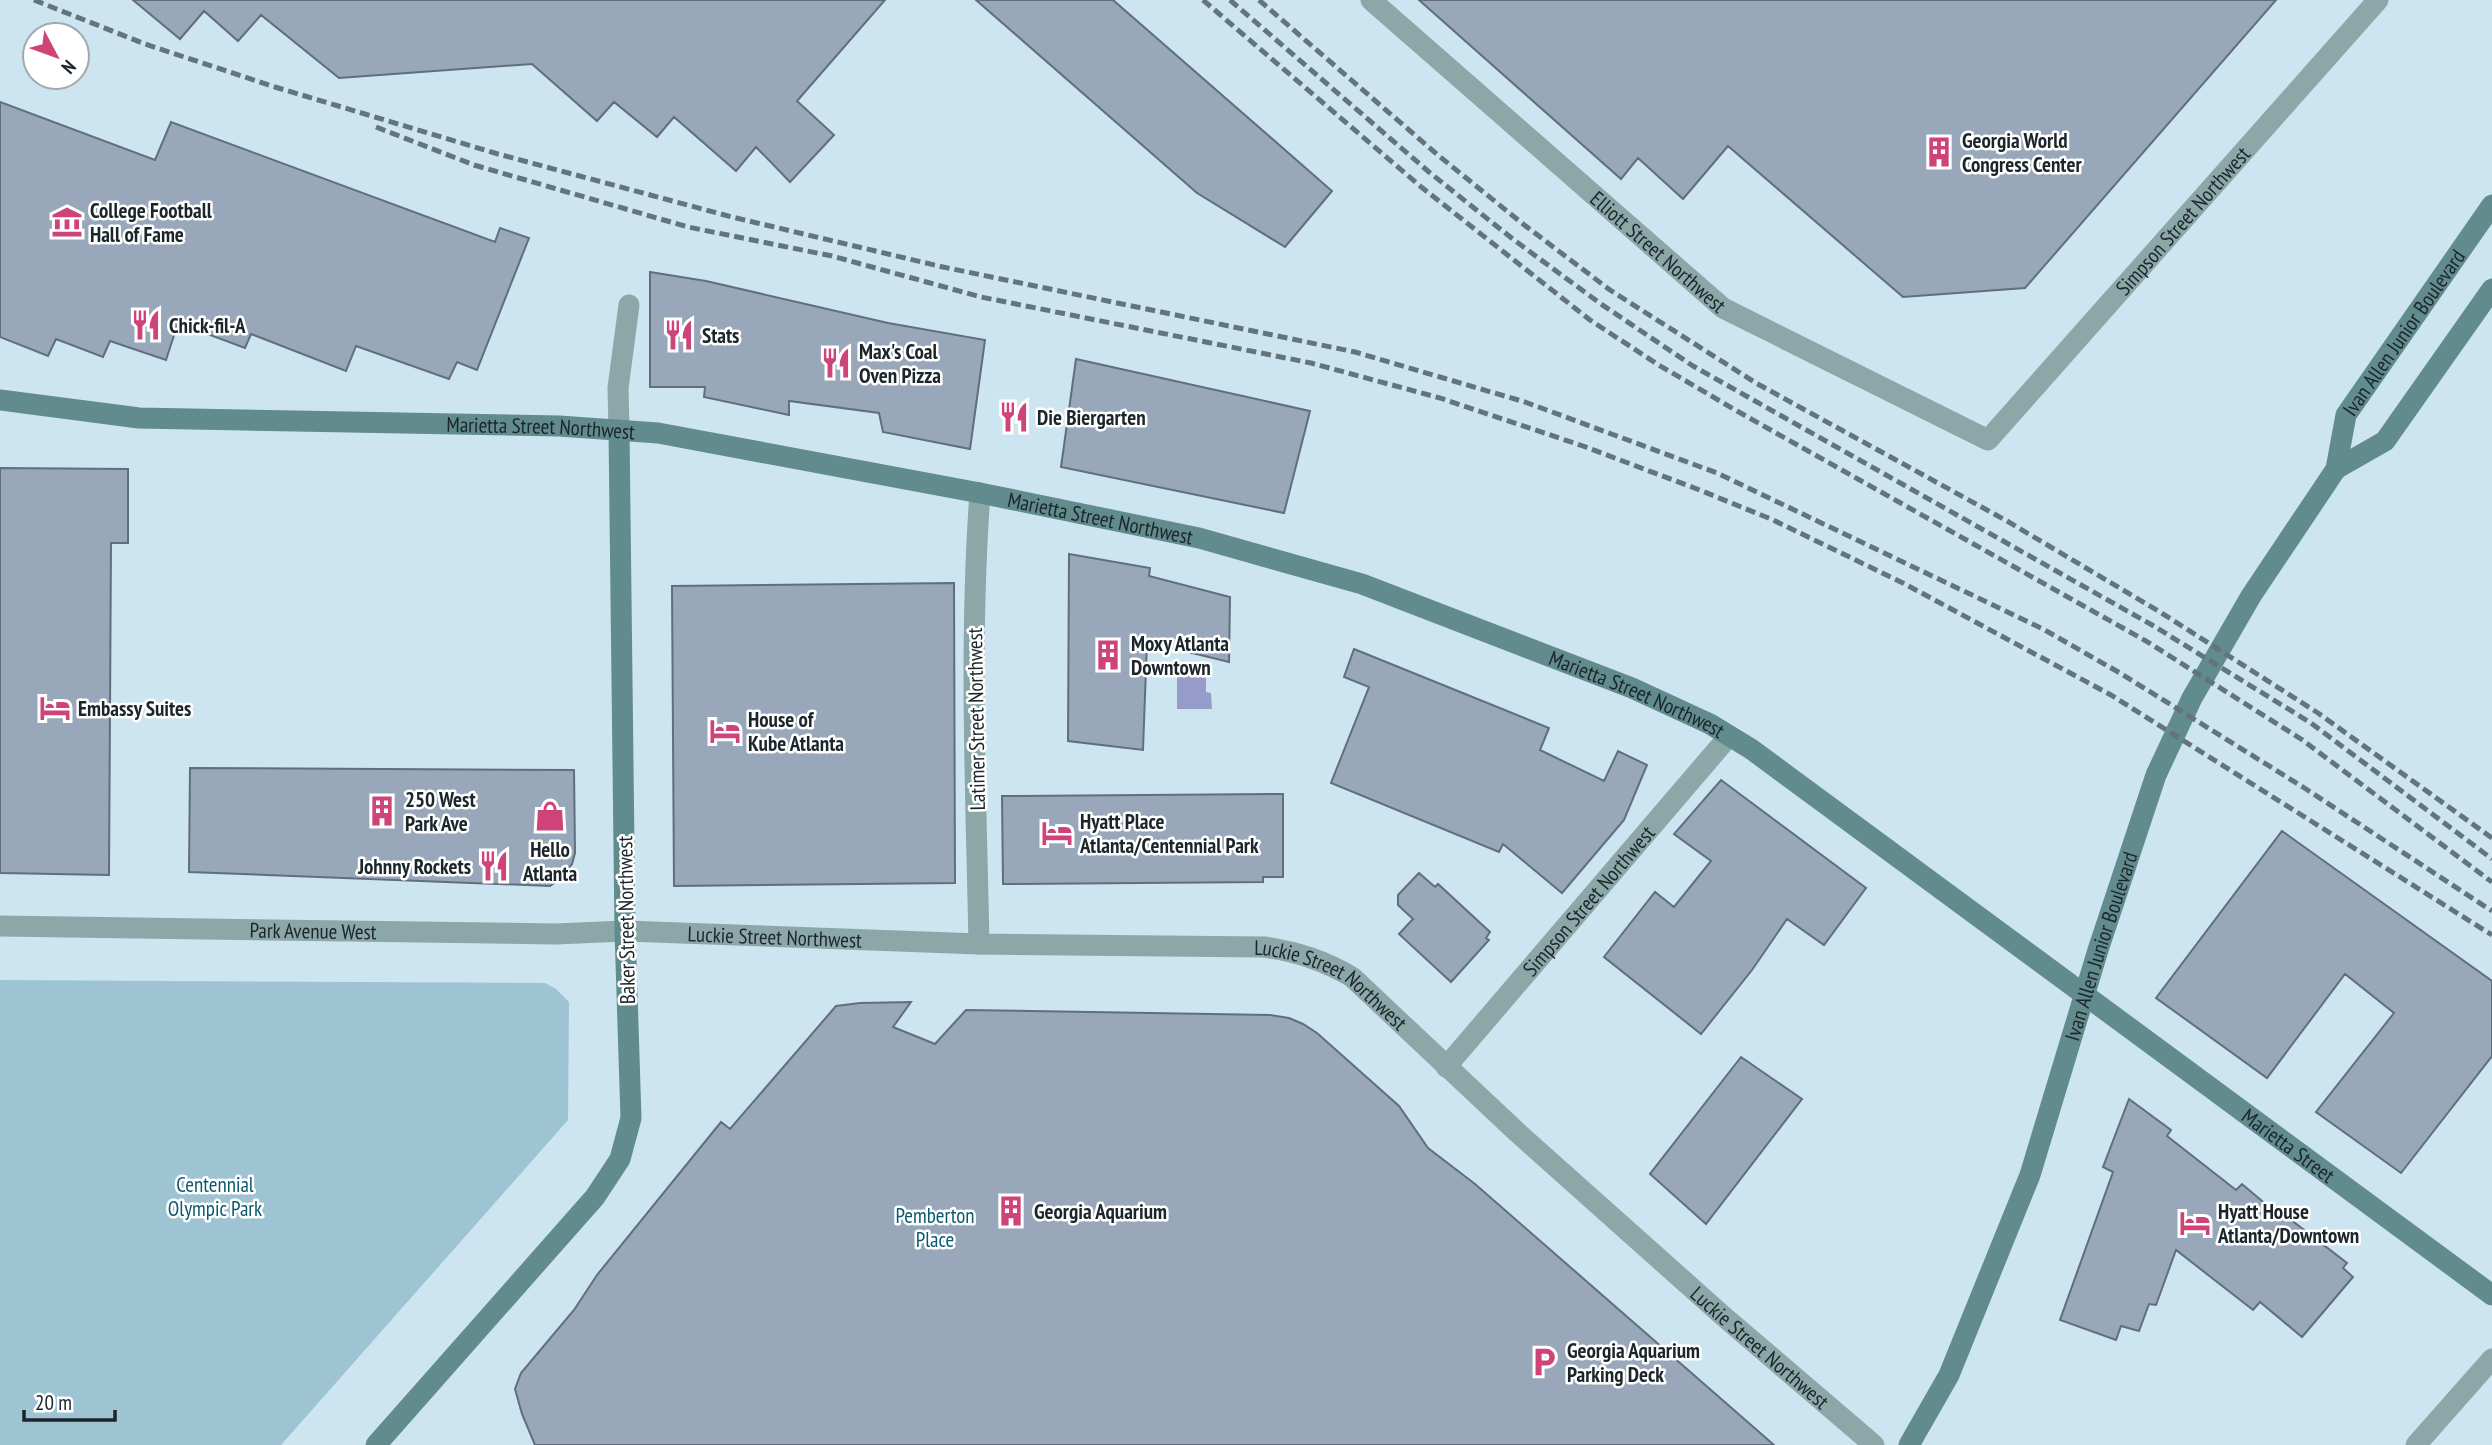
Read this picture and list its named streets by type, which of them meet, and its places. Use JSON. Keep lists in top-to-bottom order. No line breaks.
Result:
{"streets":{"main road":["Ivan Allen Junior Boulevard","Marietta Street Northwest","Baker Street Northwest","Marietta Street"],"street":["Simpson Street Northwest","Elliott Street Northwest","Latimer Street Northwest","Park Avenue West","Luckie Street Northwest"]},"crossings":[["Simpson Street Northwest","Elliott Street Northwest"],["Simpson Street Northwest","Marietta Street Northwest"],["Simpson Street Northwest","Luckie Street Northwest"],["Ivan Allen Junior Boulevard","Marietta Street Northwest"],["Ivan Allen Junior Boulevard","Marietta Street"],["Marietta Street Northwest","Latimer Street Northwest"],["Marietta Street Northwest","Baker Street Northwest"],["Marietta Street Northwest","Marietta Street"],["Latimer Street Northwest","Luckie Street Northwest"],["Baker Street Northwest","Park Avenue West"],["Baker Street Northwest","Luckie Street Northwest"],["Park Avenue West","Luckie Street Northwest"]],"parks":["Centennial Olympic Park","Pemberton Place"],"places":{"building":["Georgia World Congress Center","Moxy Atlanta Downtown","250 West Park Ave","Georgia Aquarium"],"museum":["College Football Hall of Fame"],"restaurant":["Chick-fil-A","Stats","Max's Coal Oven Pizza","Die Biergarten","Johnny Rockets"],"hotel":["Embassy Suites","House of Kube Atlanta","Hyatt Place Atlanta/Centennial Park","Hyatt House Atlanta/Downtown"],"shop":["Hello Atlanta"],"parking":["Georgia Aquarium Parking Deck"]},"scale_bar":"20 m","north":"bottom right"}
